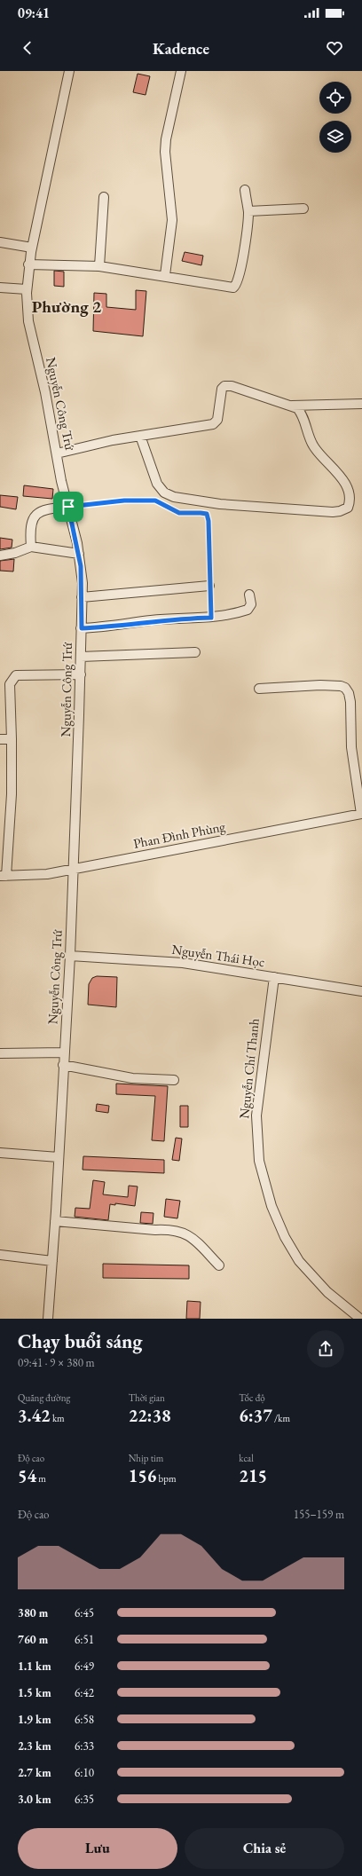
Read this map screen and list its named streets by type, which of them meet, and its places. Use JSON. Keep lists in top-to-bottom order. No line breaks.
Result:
{"streets":{"street":["Nguyễn Công Trứ","Phan Đình Phùng","Nguyễn Thái Học","Nguyễn Chí Thanh"]},"crossings":[["Nguyễn Công Trứ","Phan Đình Phùng"],["Nguyễn Công Trứ","Nguyễn Thái Học"],["Nguyễn Thái Học","Nguyễn Chí Thanh"]],"districts":["Phường 2"],"page":{"status":"09:41","header":"Kadence","heading":["Chạy buổi sáng","09:41 · 9 × 380 m"],"stats":[["Quãng đường","3.42 km"],["Thời gian","22:38"],["Tốc độ","6:37 /km"],["Độ cao","54 m"],["Nhịp tim","156 bpm"],["kcal","215"]],"chart":["Độ cao","155–159 m"],"list":[{"name":"380 m","note":"6:45"},{"name":"760 m","note":"6:51"},{"name":"1.1 km","note":"6:49"},{"name":"1.5 km","note":"6:42"},{"name":"1.9 km","note":"6:58"},{"name":"2.3 km","note":"6:33"},{"name":"2.7 km","note":"6:10"},{"name":"3.0 km","note":"6:35"}],"buttons":["Lưu","Chia sẻ"]}}
